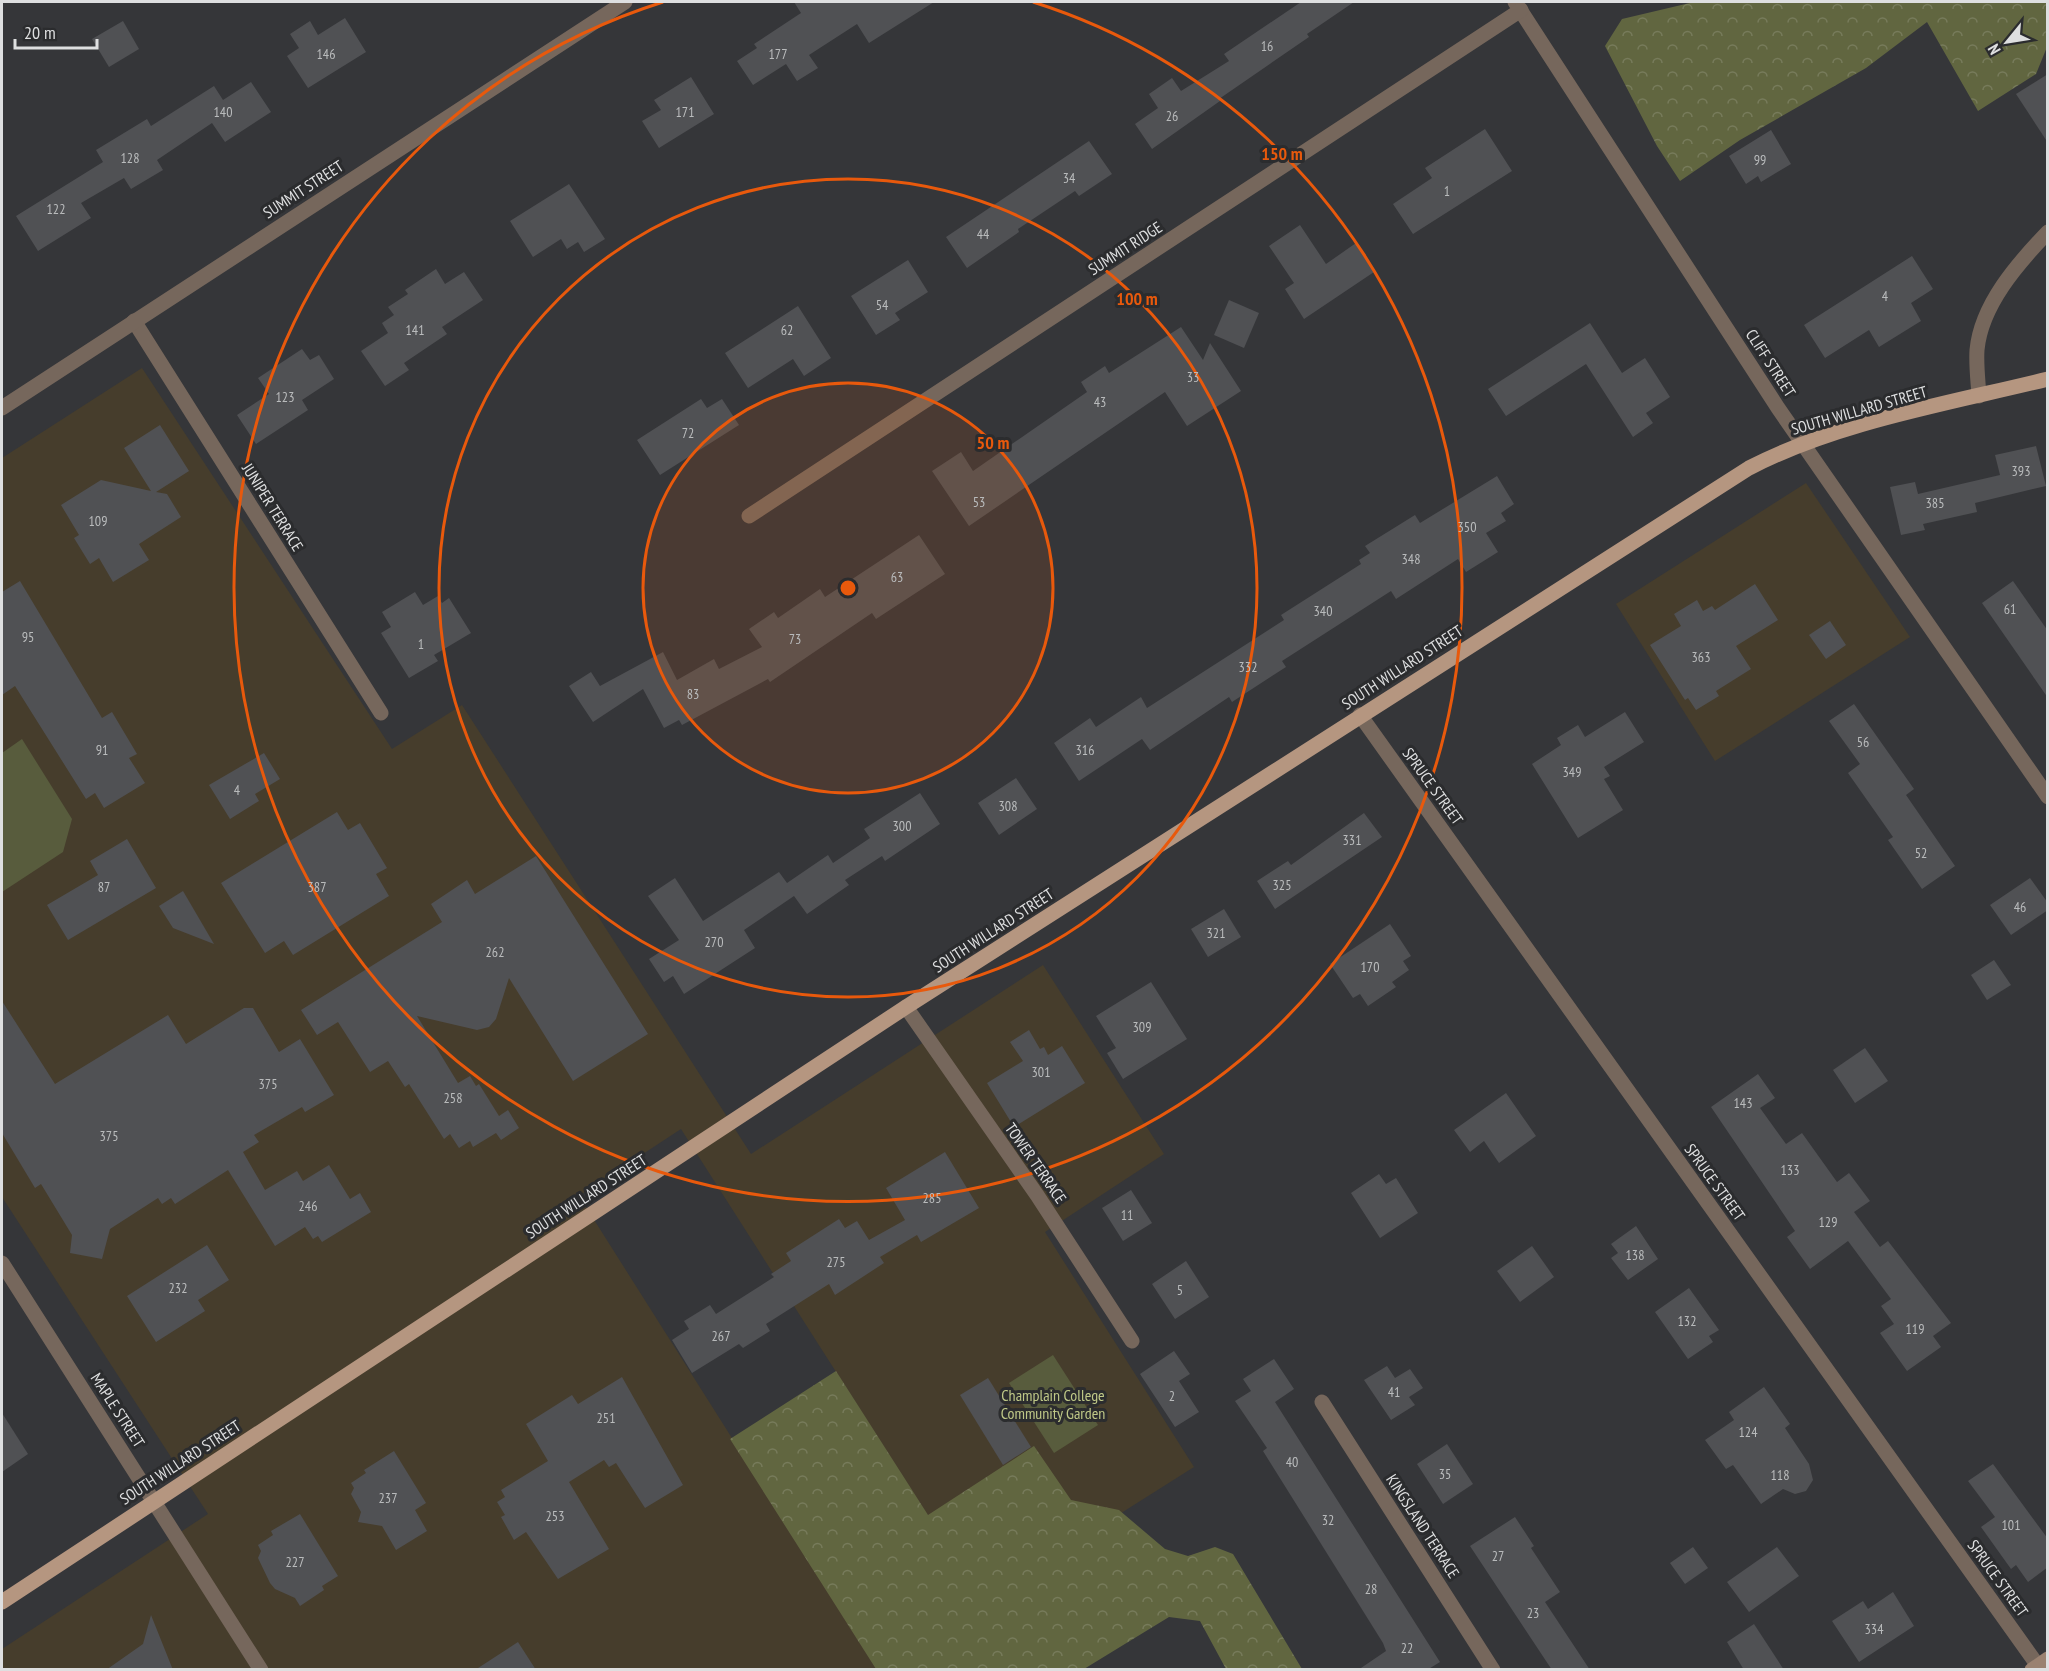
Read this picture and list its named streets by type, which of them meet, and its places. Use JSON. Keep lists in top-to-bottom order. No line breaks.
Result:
{"streets":{"main road":["SOUTH WILLARD STREET"],"street":["SUMMIT STREET","SUMMIT RIDGE","CLIFF STREET","JUNIPER TERRACE","SPRUCE STREET","TOWER TERRACE","MAPLE STREET","KINGSLAND TERRACE"]},"crossings":[["SUMMIT STREET","JUNIPER TERRACE"],["SUMMIT RIDGE","CLIFF STREET"],["CLIFF STREET","SOUTH WILLARD STREET"],["SOUTH WILLARD STREET","SPRUCE STREET"],["SOUTH WILLARD STREET","TOWER TERRACE"],["SOUTH WILLARD STREET","MAPLE STREET"]],"parks":["Champlain College Community Garden"],"house_numbers":["16","146","177","140","171","26","128","99","34","1","122","44","4","54","141","62","33","123","43","72","393","53","385","109","350","348","63","61","340","95","73","1","363","332","83","56","91","316","349","4","308","300","331","52","325","87","387","46","321","270","262","170","309","301","375","258","143","375","133","285","246","11","129","138","275","232","5","132","119","267","41","2","251","124","40","35","118","237","253","32","101","27","227","28","23","334","22"],"scale_bar":"20 m","north":"bottom left","rings":["150 m","100 m","50 m"]}
